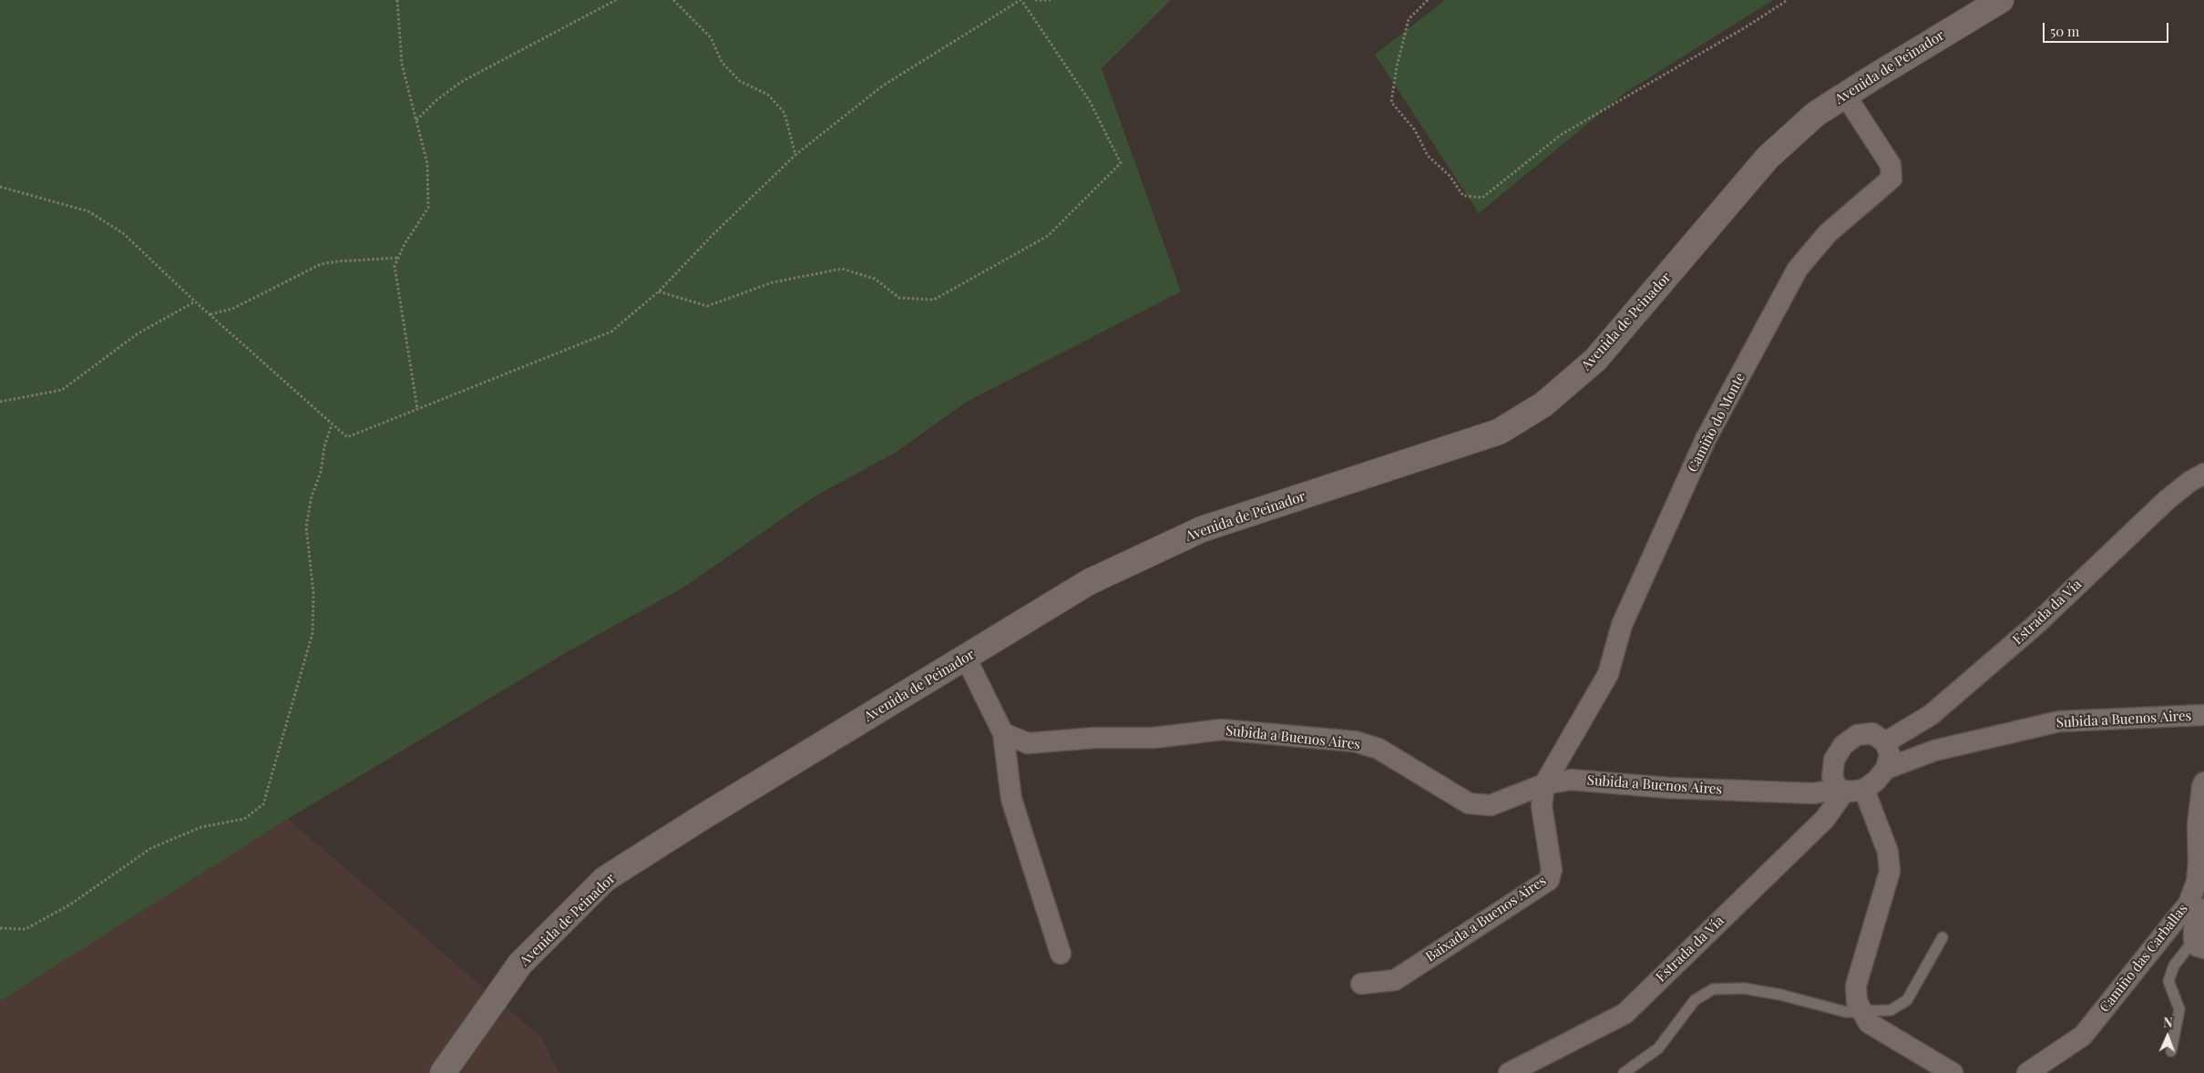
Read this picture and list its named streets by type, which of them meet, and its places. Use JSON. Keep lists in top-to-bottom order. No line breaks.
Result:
{"streets":{"street":["Avenida de Peinador","Camiño do Monte","Estrada da Vía","Subida a Buenos Aires","Baixada a Buenos Aires","Camiño das Carballas"]},"crossings":[["Avenida de Peinador","Camiño do Monte"],["Camiño do Monte","Subida a Buenos Aires"],["Camiño do Monte","Baixada a Buenos Aires"],["Estrada da Vía","Subida a Buenos Aires"],["Subida a Buenos Aires","Baixada a Buenos Aires"]],"scale_bar":"50 m","north":"top"}
